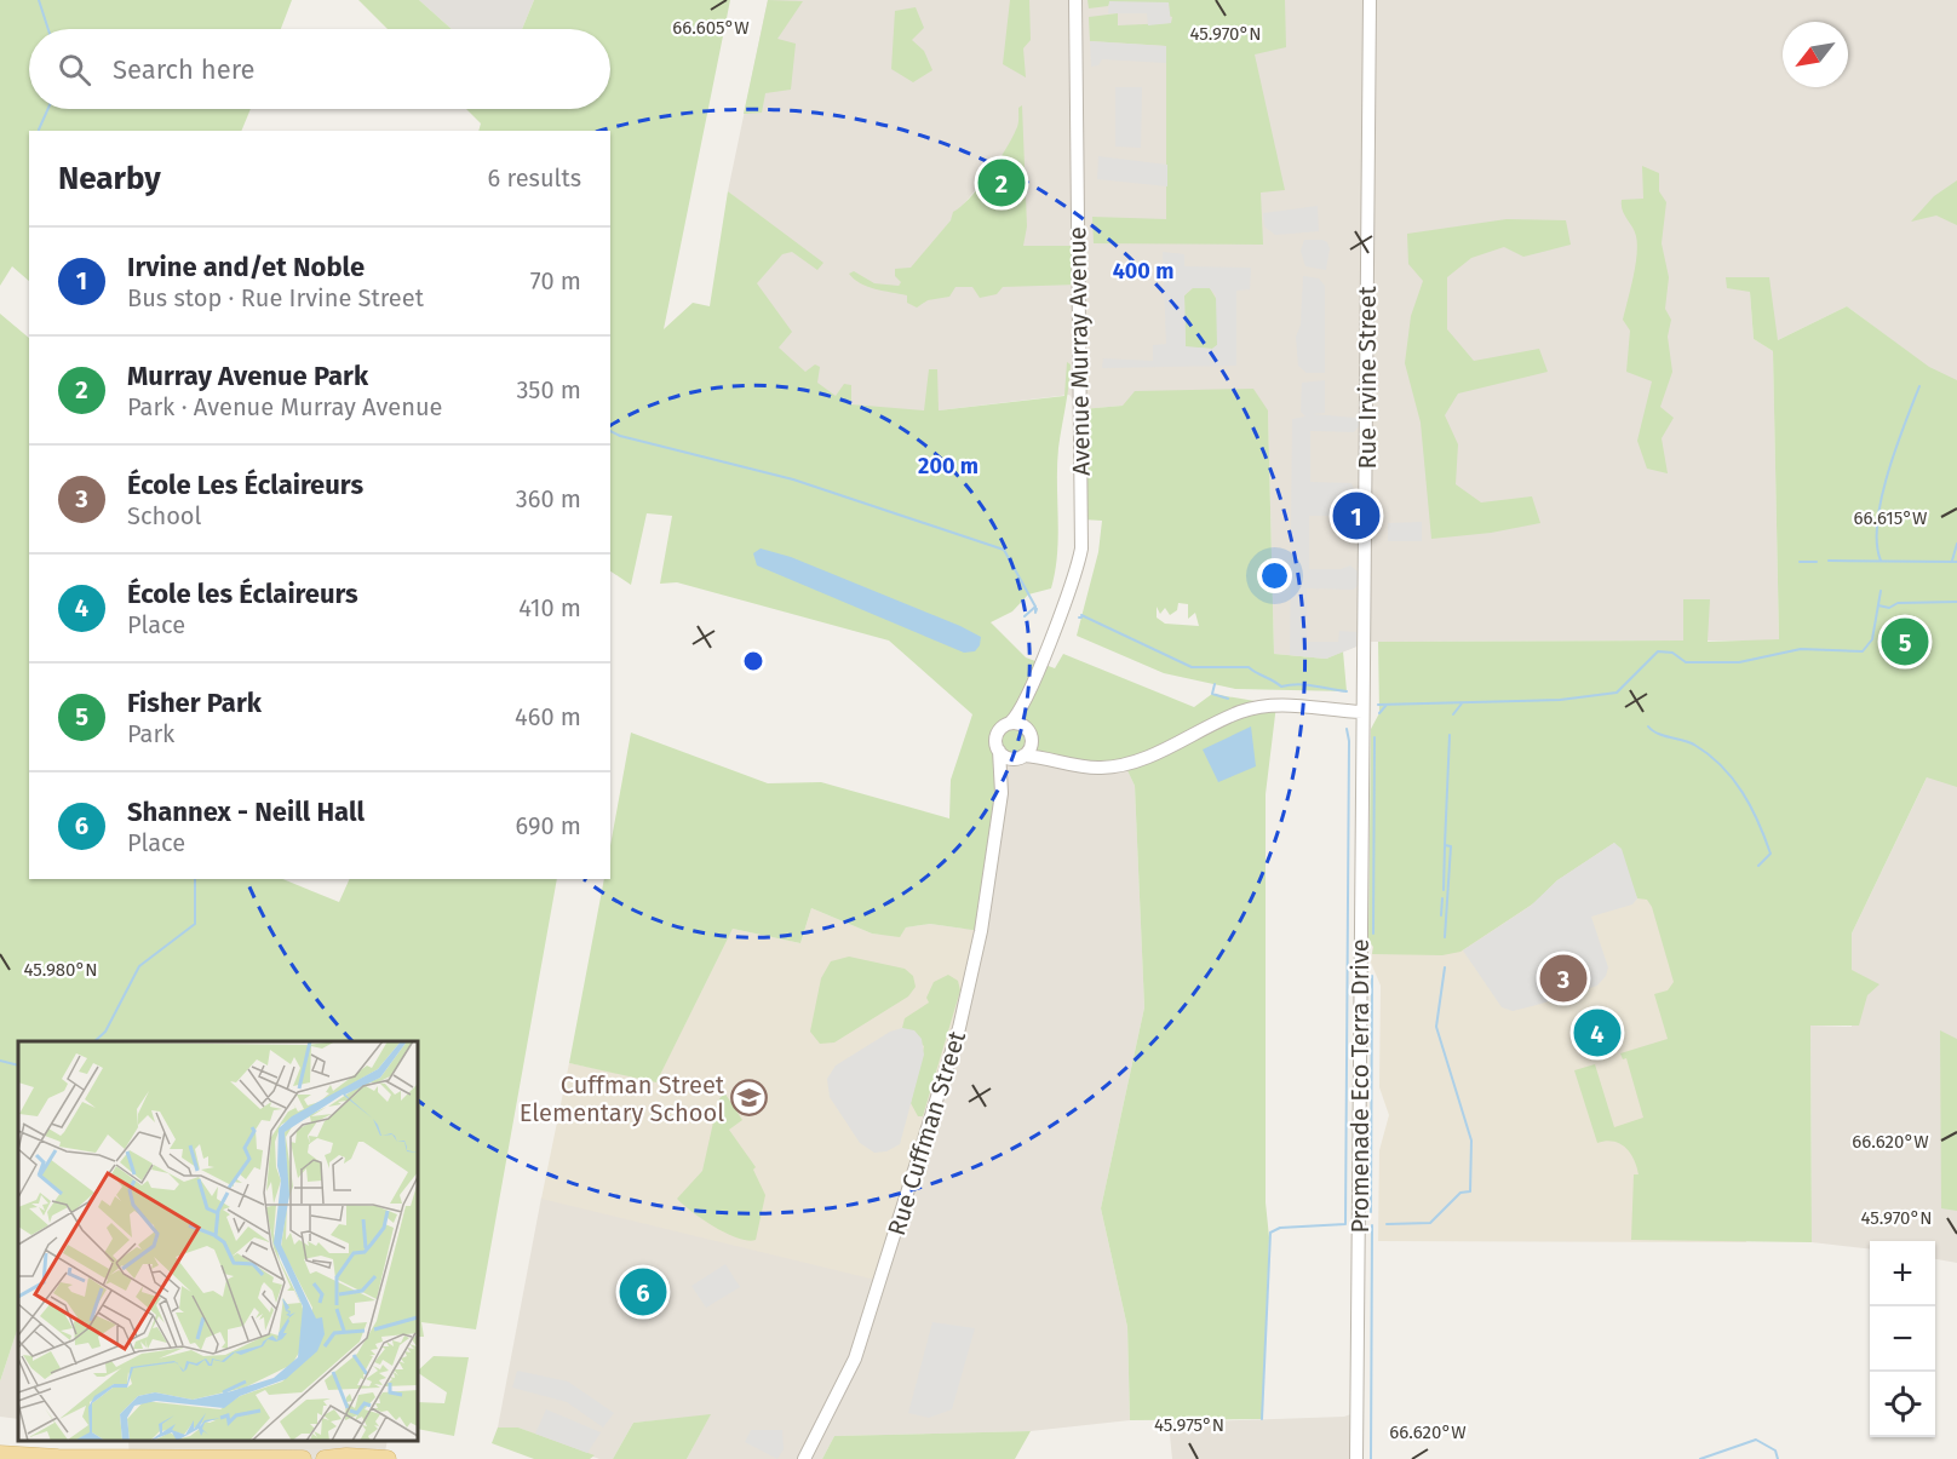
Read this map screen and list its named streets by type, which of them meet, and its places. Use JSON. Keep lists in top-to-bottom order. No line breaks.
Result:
{"streets":{"street":["Avenue Murray Avenue","Rue Irvine Street","Promenade Eco Terra Drive","Rue Cuffman Street"]},"crossings":[["Rue Irvine Street","Promenade Eco Terra Drive"]],"places":{"school or university":["Cuffman Street Elementary School"]},"north":"bottom left","page":{"search":"Search here","heading":["Nearby","6 results"],"pins":["2","1","5","3","4","6"],"list":[{"mark":"1","name":"Irvine and/et Noble","note":"Bus stop · Rue Irvine Street","value":"70 m"},{"mark":"2","name":"Murray Avenue Park","note":"Park · Avenue Murray Avenue","value":"350 m"},{"mark":"3","name":"École Les Éclaireurs","note":"School","value":"360 m"},{"mark":"4","name":"École les Éclaireurs","note":"Place","value":"410 m"},{"mark":"5","name":"Fisher Park","note":"Park","value":"460 m"},{"mark":"6","name":"Shannex - Neill Hall","note":"Place","value":"690 m"}],"map_buttons":["+","−"]},"coordinates":["66.605°W","45.970°N","66.615°W","45.980°N","66.620°W","45.975°N"],"rings":["400 m","200 m"]}
